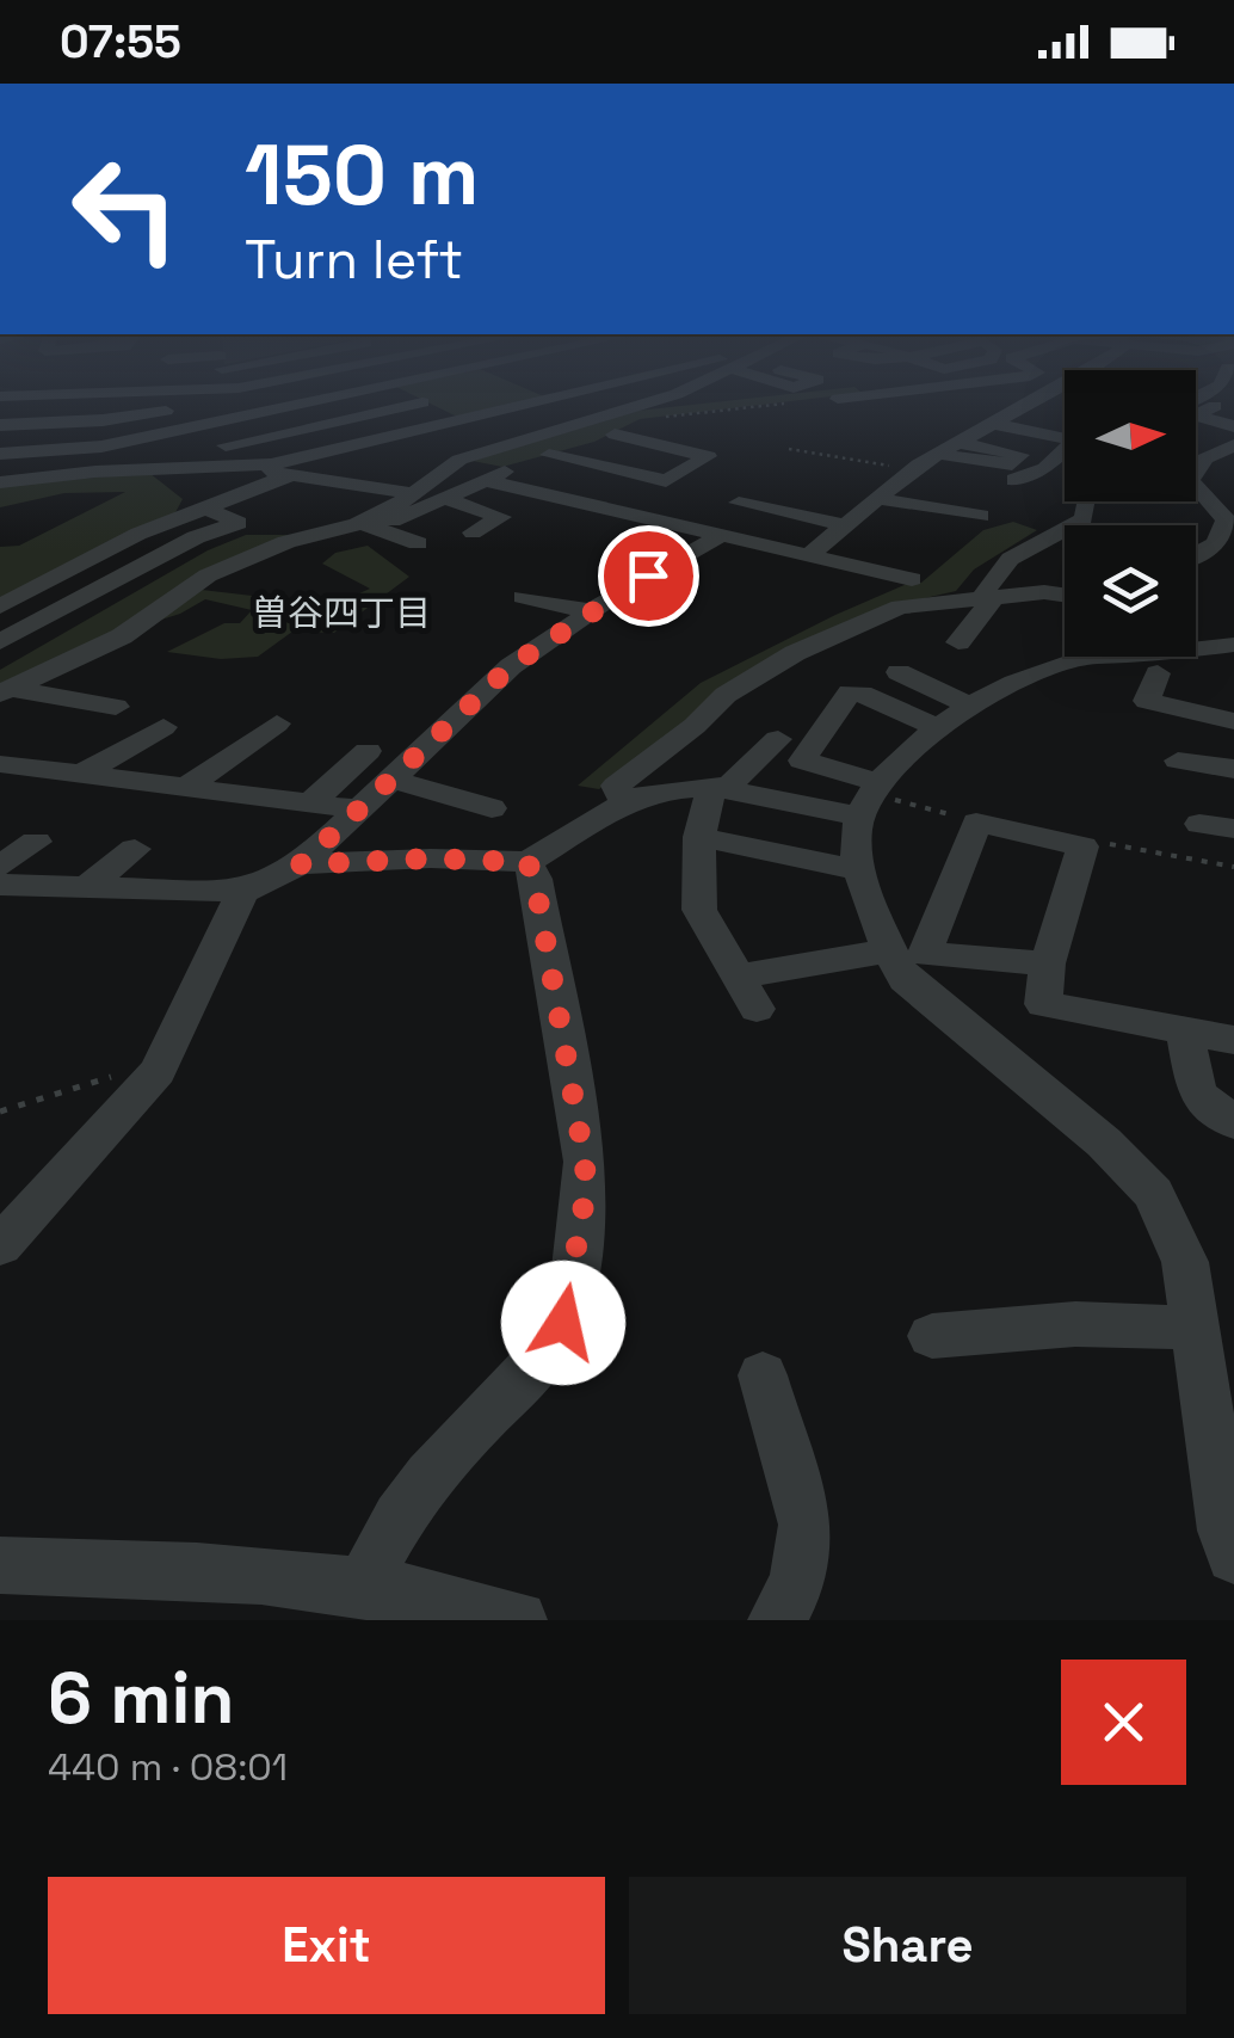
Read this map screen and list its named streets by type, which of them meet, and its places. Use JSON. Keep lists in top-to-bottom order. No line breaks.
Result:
{"districts":["曽谷四丁目"],"north":"right","page":{"status":"07:55","turn":["150 m","Turn left"],"heading":["6 min","440 m · 08:01"],"buttons":["Exit","Share"]}}
